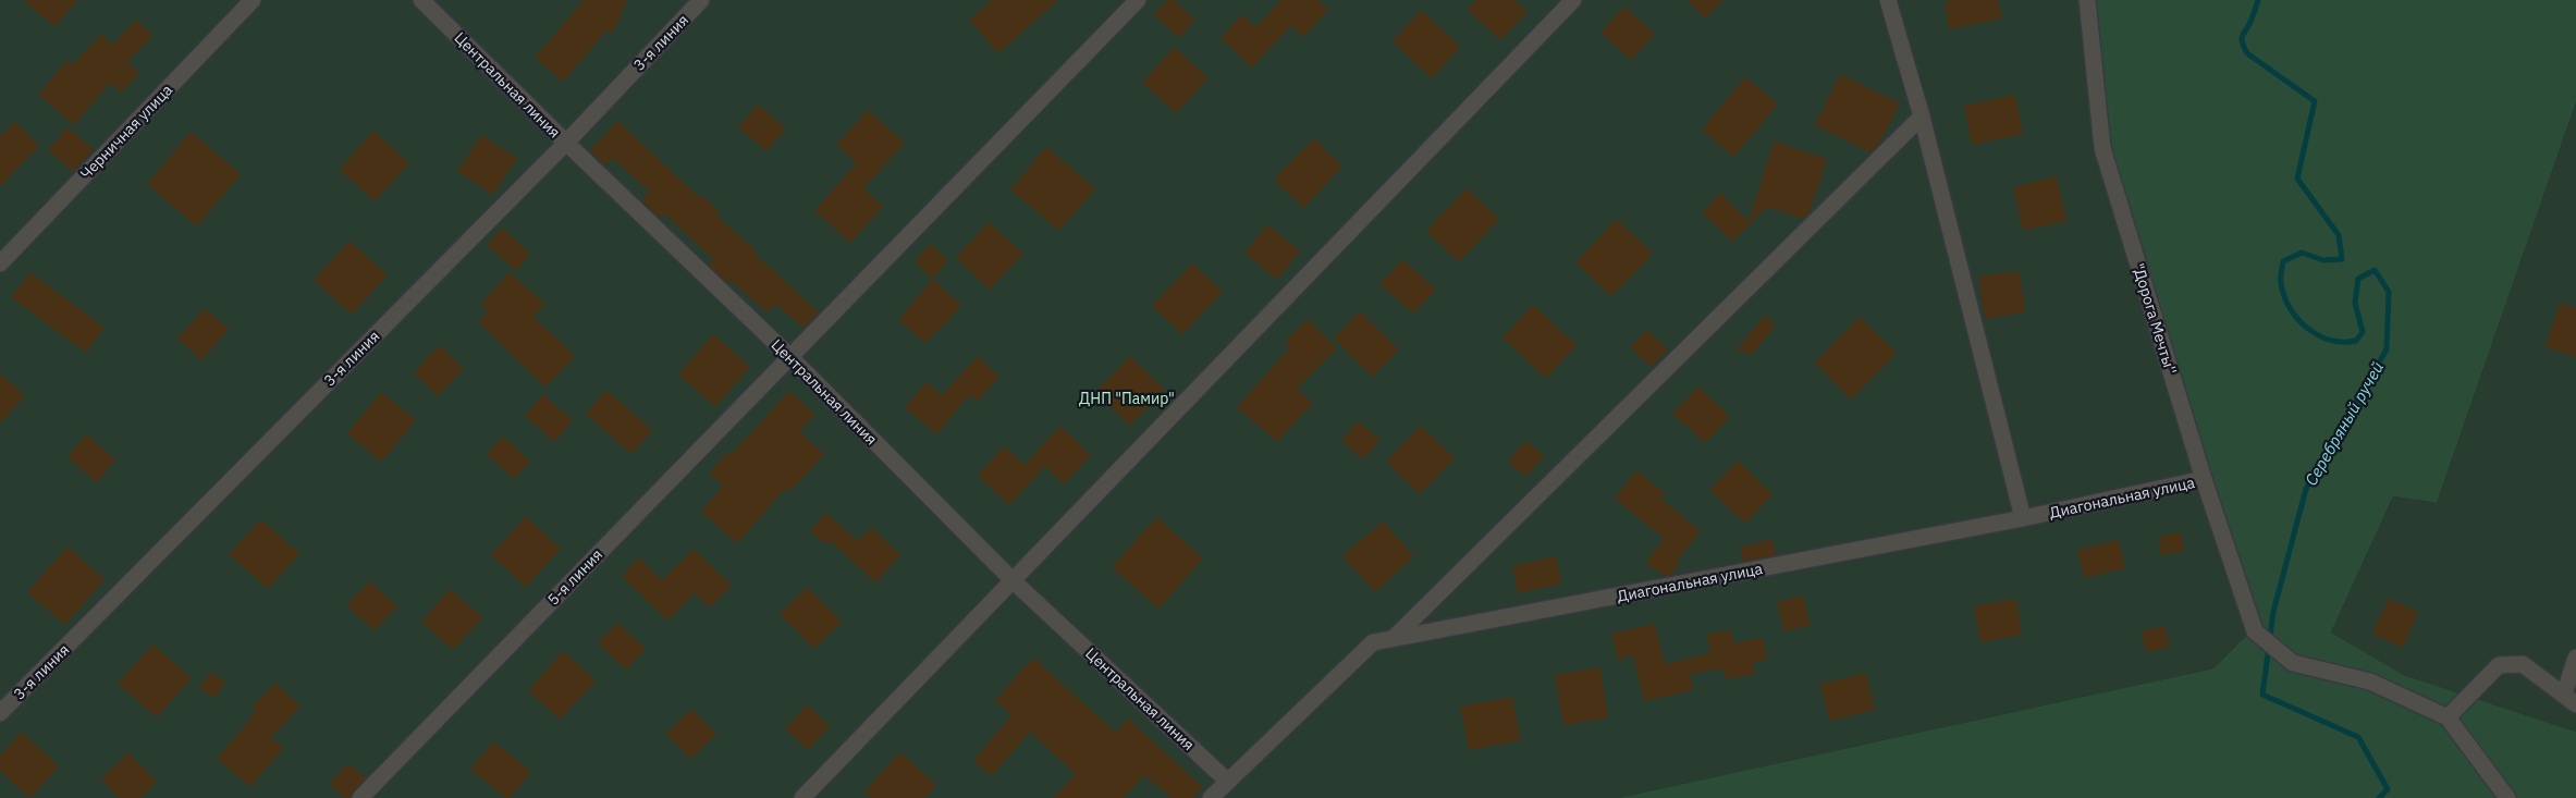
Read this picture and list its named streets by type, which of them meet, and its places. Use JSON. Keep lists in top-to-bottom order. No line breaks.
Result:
{"streets":{"street":["3-я линия","Центральная линия","Черничная улица","\"Дорога Мечты''","Диагональная улица","5-я линия"]},"crossings":[["3-я линия","Центральная линия"],["Центральная линия","Диагональная улица"],["Центральная линия","5-я линия"],["\"Дорога Мечты''","Диагональная улица"]],"water":["Серебряный ручей"],"parks":["ДНП \"Памир\""]}
